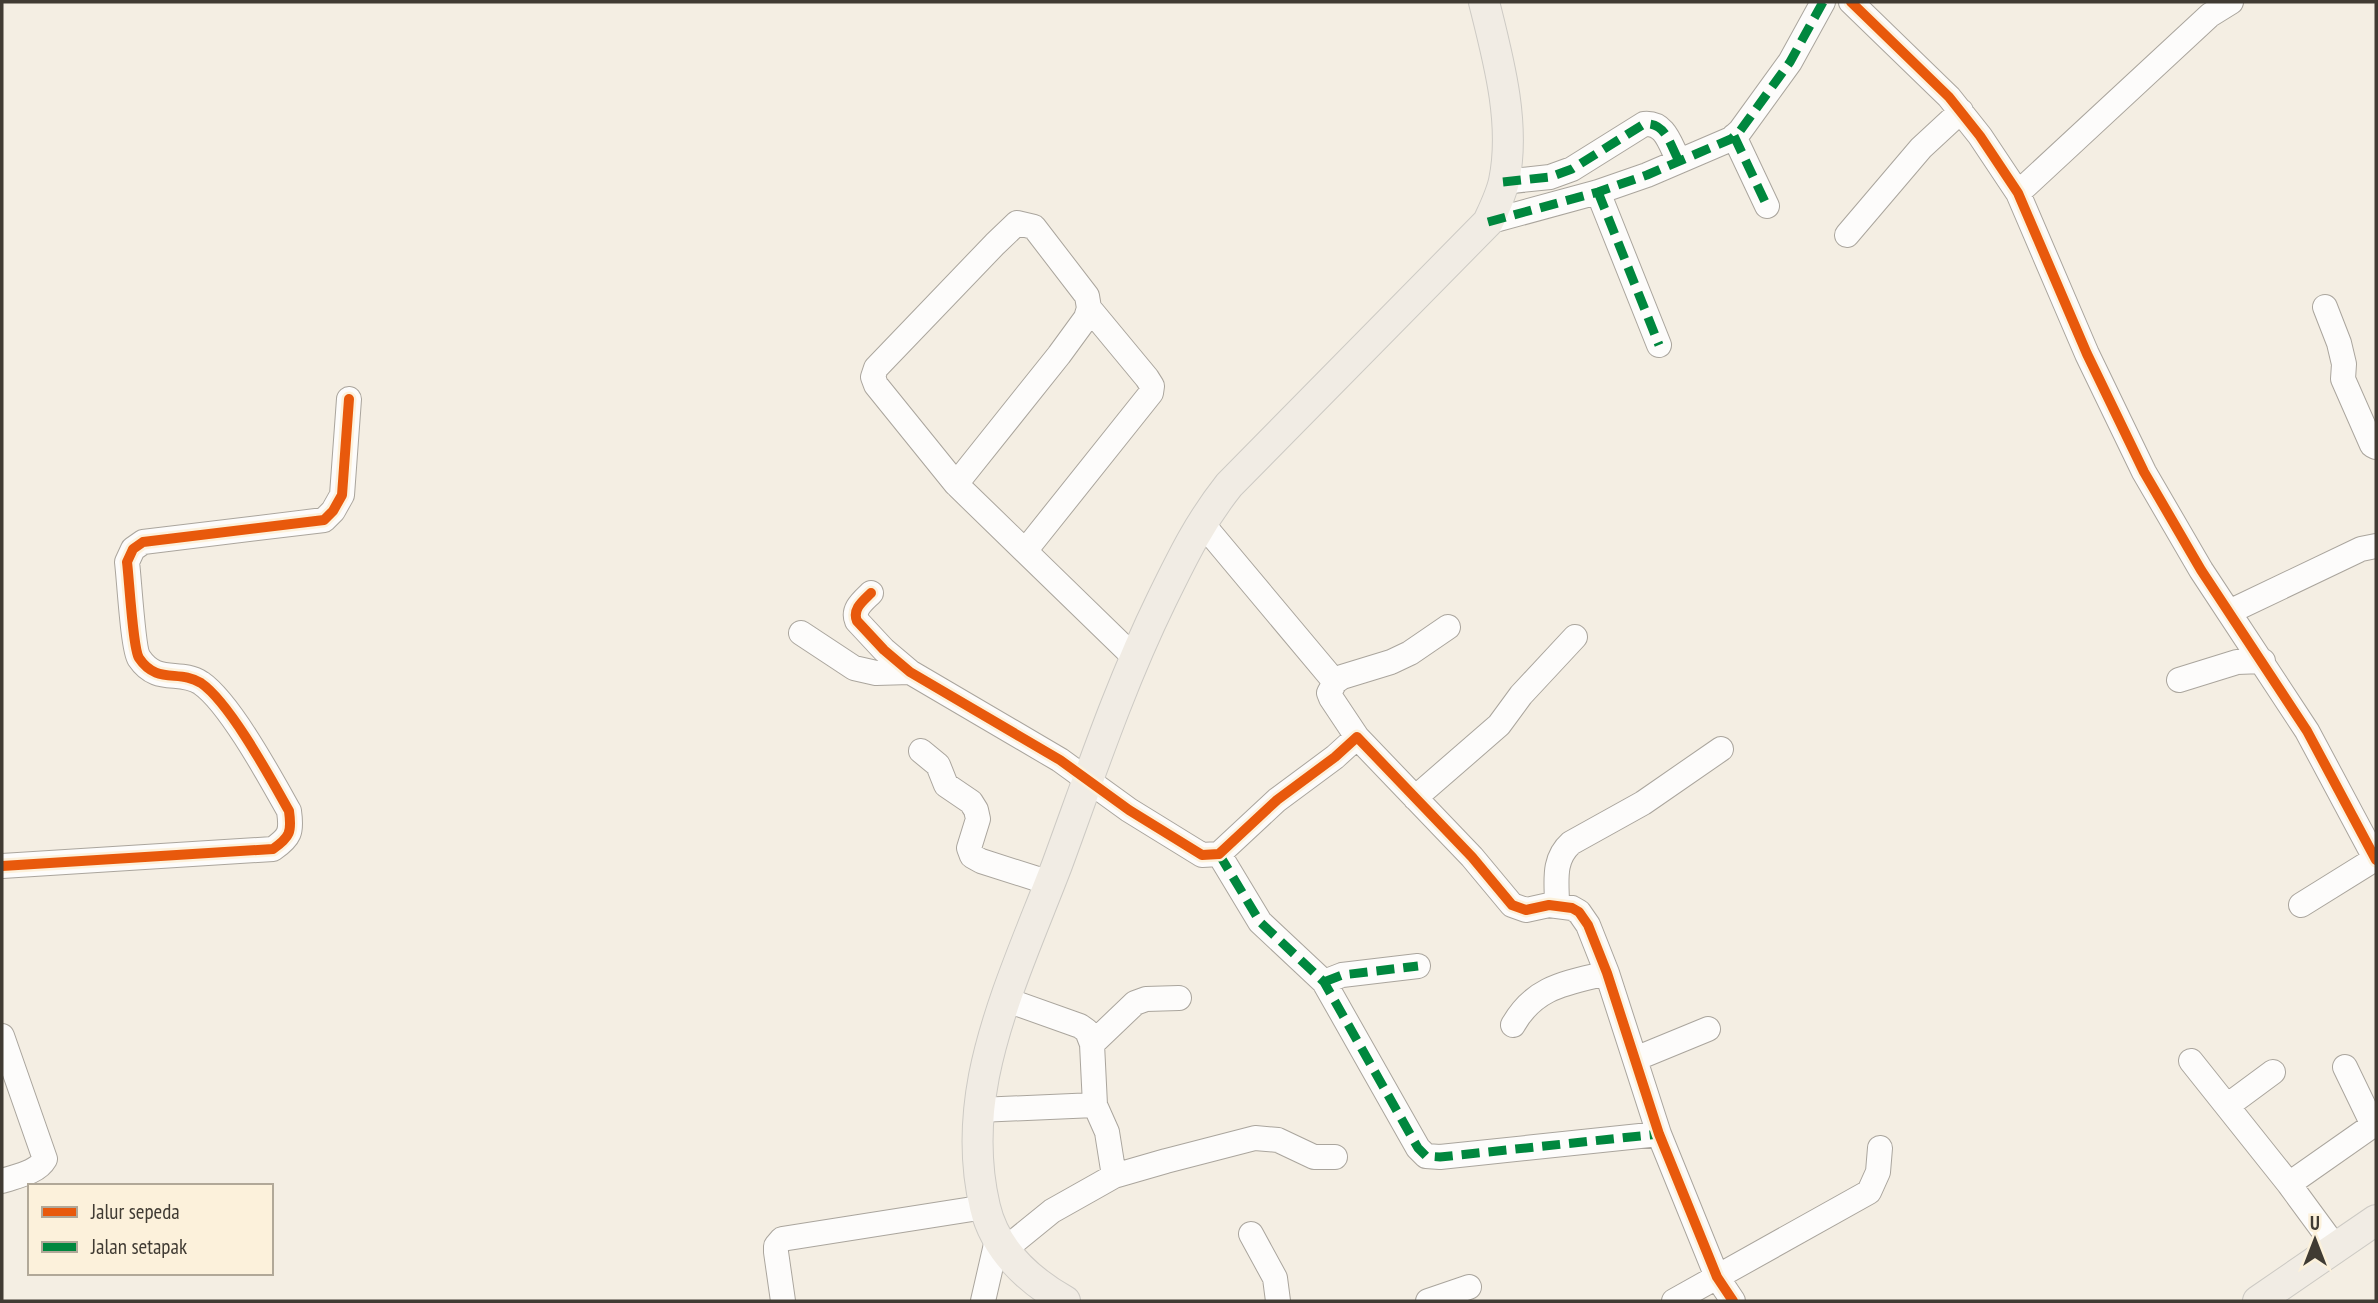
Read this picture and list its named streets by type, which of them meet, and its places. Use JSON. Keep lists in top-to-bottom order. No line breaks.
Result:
{"legend":["Jalur sepeda","Jalan setapak"],"north":"top"}
